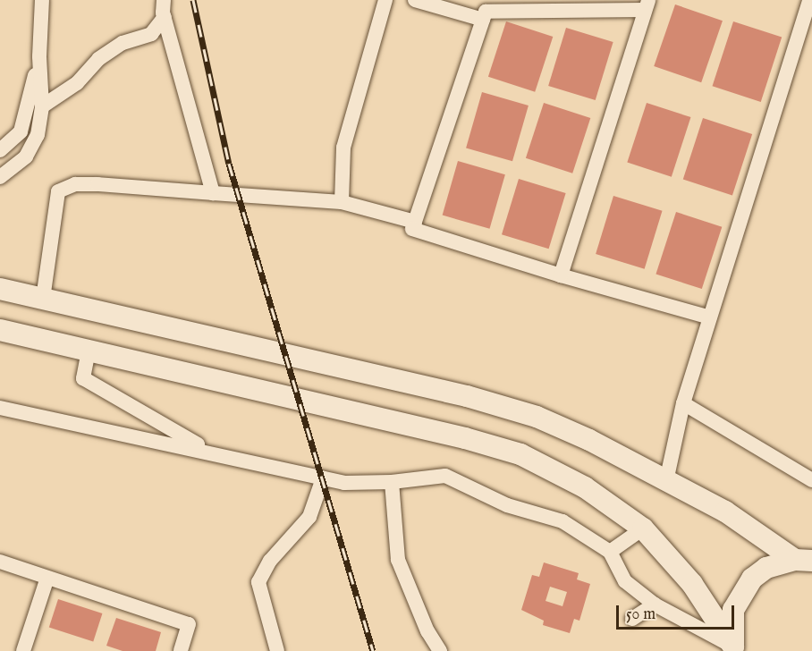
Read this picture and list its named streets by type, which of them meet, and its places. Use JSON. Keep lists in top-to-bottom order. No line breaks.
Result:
{"scale_bar":"50 m"}
